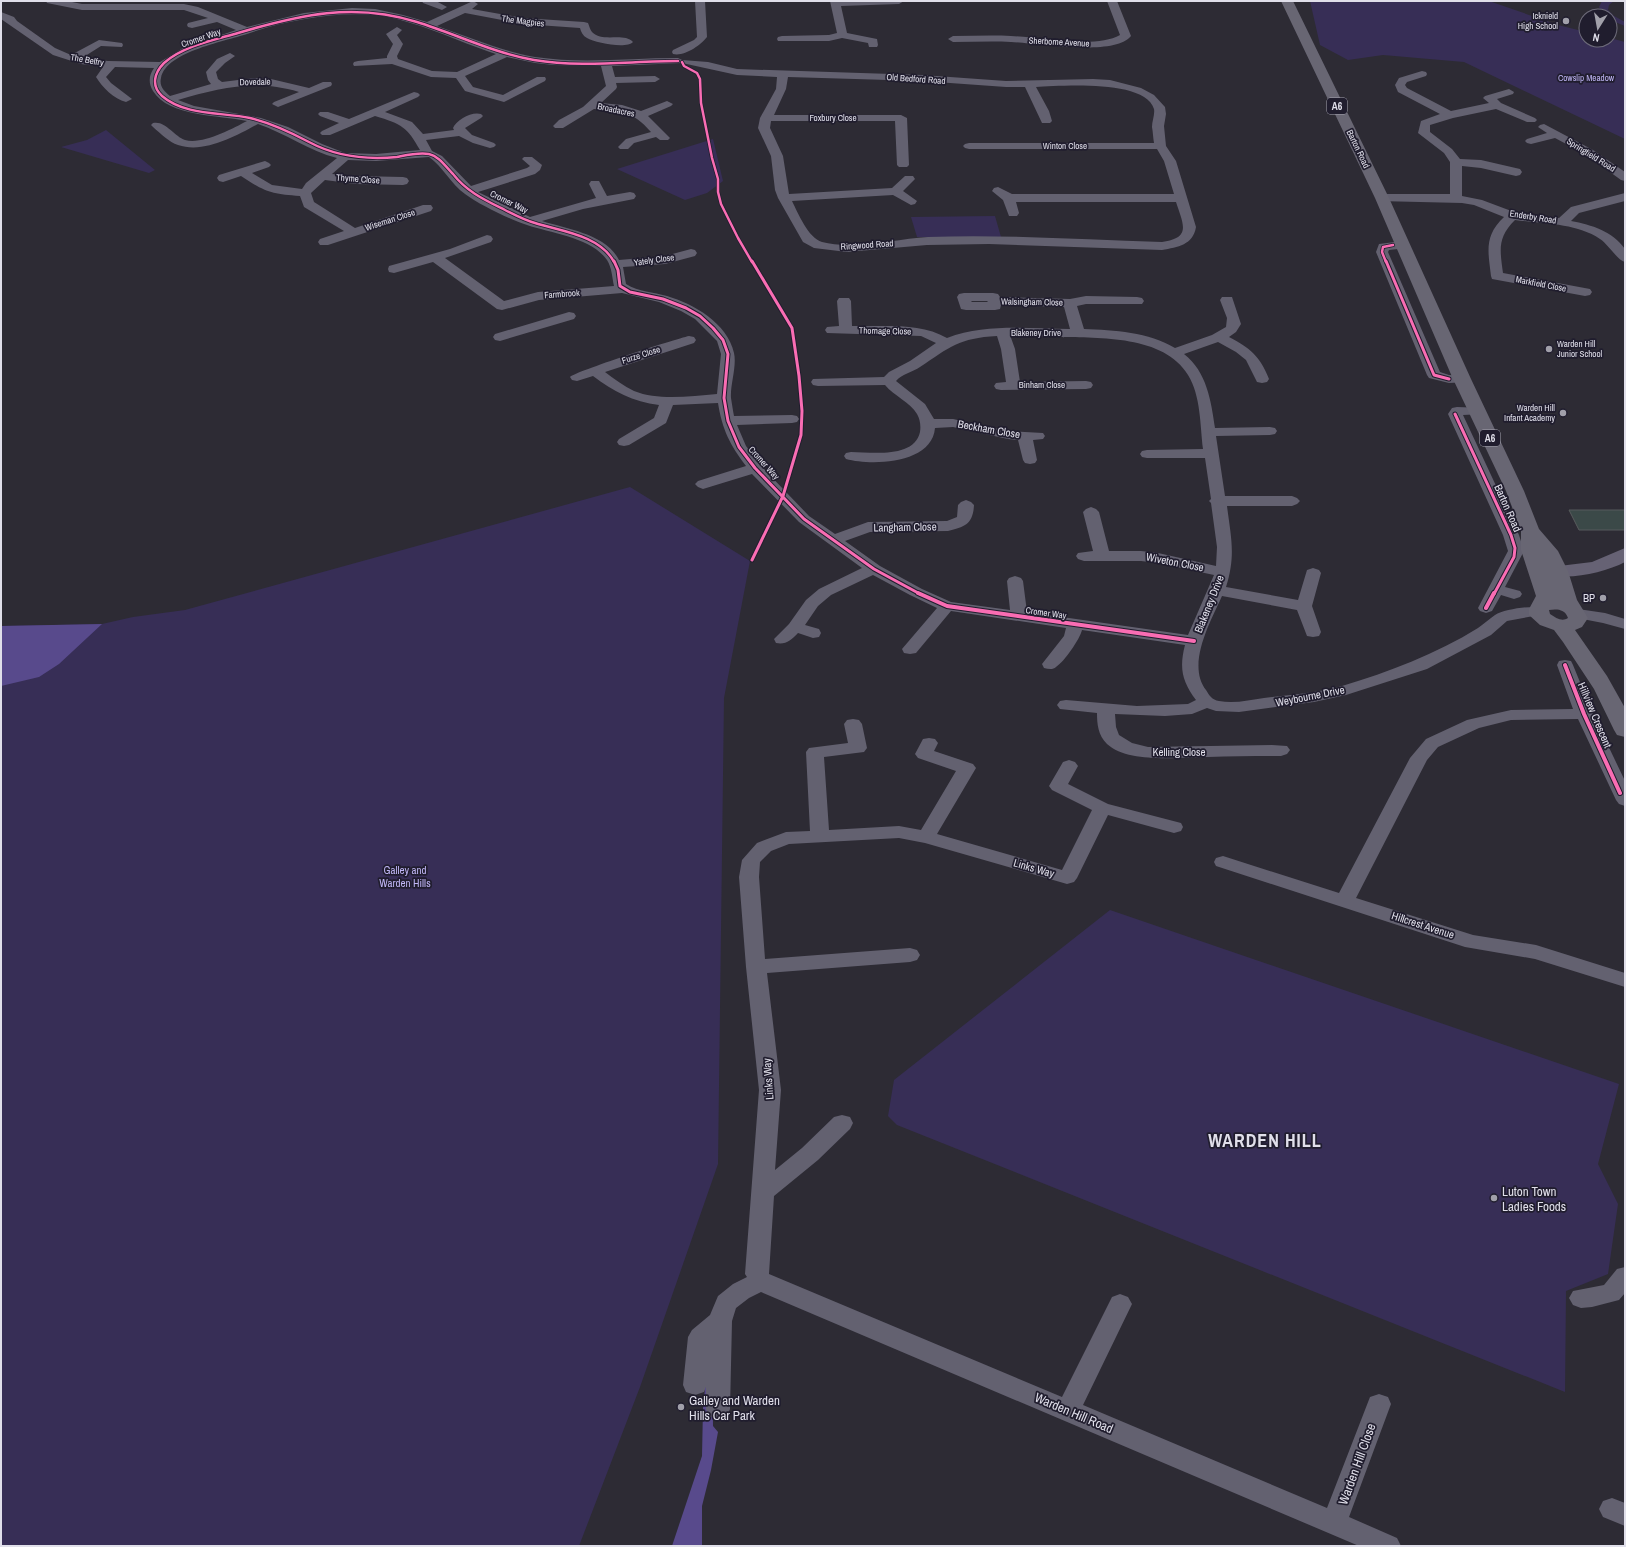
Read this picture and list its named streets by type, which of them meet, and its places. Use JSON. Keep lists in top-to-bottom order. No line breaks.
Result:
{"streets":{"highway":["A6","Barton Road"],"street":["The Magpies","Cromer Way","Sherborne Avenue","The Belfry","Old Bedford Road","Dovedale","Broadacres","Foxbury Close","Winton Close","Springfield Road","Thyme Close","Enderby Road","Wiseman Close","Ringwood Road","Yately Close","Markfield Close","Farmbrook","Walsingham Close","Thornage Close","Blakeney Drive","Furze Close","Binham Close","Beckham Close","Langham Close","Wiveton Close","Weybourne Drive","Hillview Crescent","Kelling Close","Links Way","Hillcrest Avenue","Warden Hill Road","Warden Hill Close"]},"crossings":[["Cromer Way","The Belfry"],["Cromer Way","Old Bedford Road"],["Cromer Way","Yately Close"],["Cromer Way","Farmbrook"],["Cromer Way","Blakeney Drive"],["Cromer Way","Langham Close"],["Old Bedford Road","Winton Close"],["Old Bedford Road","Ringwood Road"],["A6","Barton Road"],["Foxbury Close","Ringwood Road"],["Barton Road","Enderby Road"],["Barton Road","Weybourne Drive"],["Walsingham Close","Blakeney Drive"],["Thornage Close","Blakeney Drive"],["Blakeney Drive","Binham Close"],["Blakeney Drive","Wiveton Close"],["Blakeney Drive","Weybourne Drive"],["Hillview Crescent","Hillcrest Avenue"],["Links Way","Warden Hill Road"],["Warden Hill Road","Warden Hill Close"]],"districts":["WARDEN HILL"],"parks":["Cowslip Meadow","Galley and Warden Hills"],"places":["Icknield High School","Warden Hill Junior School","Warden Hill Infant Academy","BP","Luton Town Ladies Foods","Galley and Warden Hills Car Park"],"north":"bottom"}
